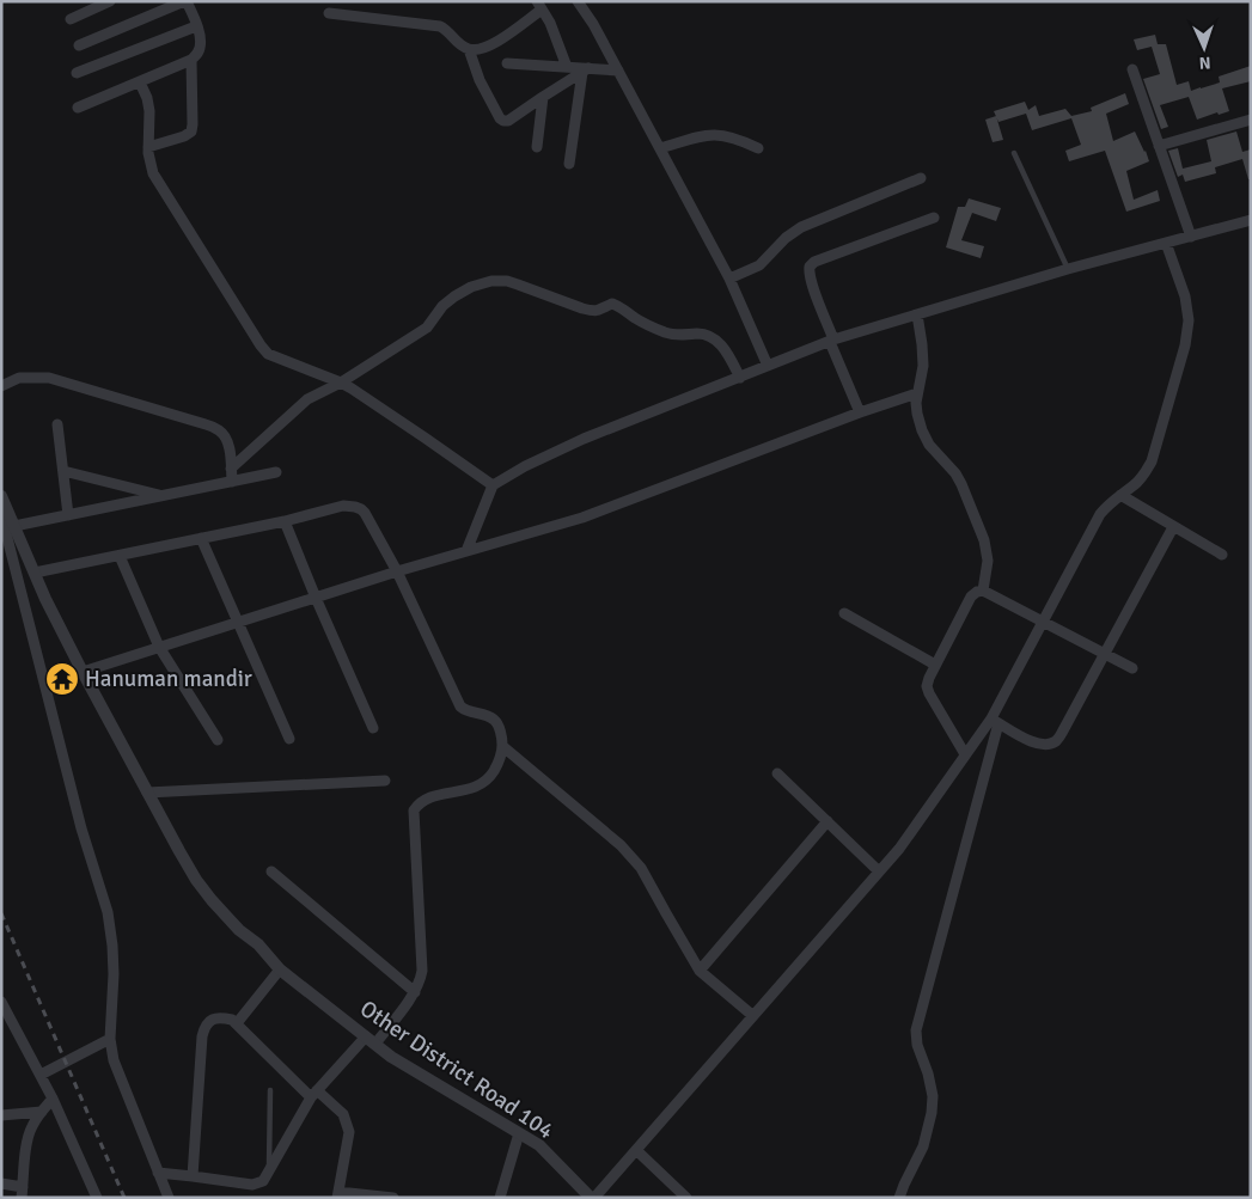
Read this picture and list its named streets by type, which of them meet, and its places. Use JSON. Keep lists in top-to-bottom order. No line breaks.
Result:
{"streets":{"street":["Other District Road 104"]},"places":{"temple":["Hanuman mandir"]},"north":"bottom"}
